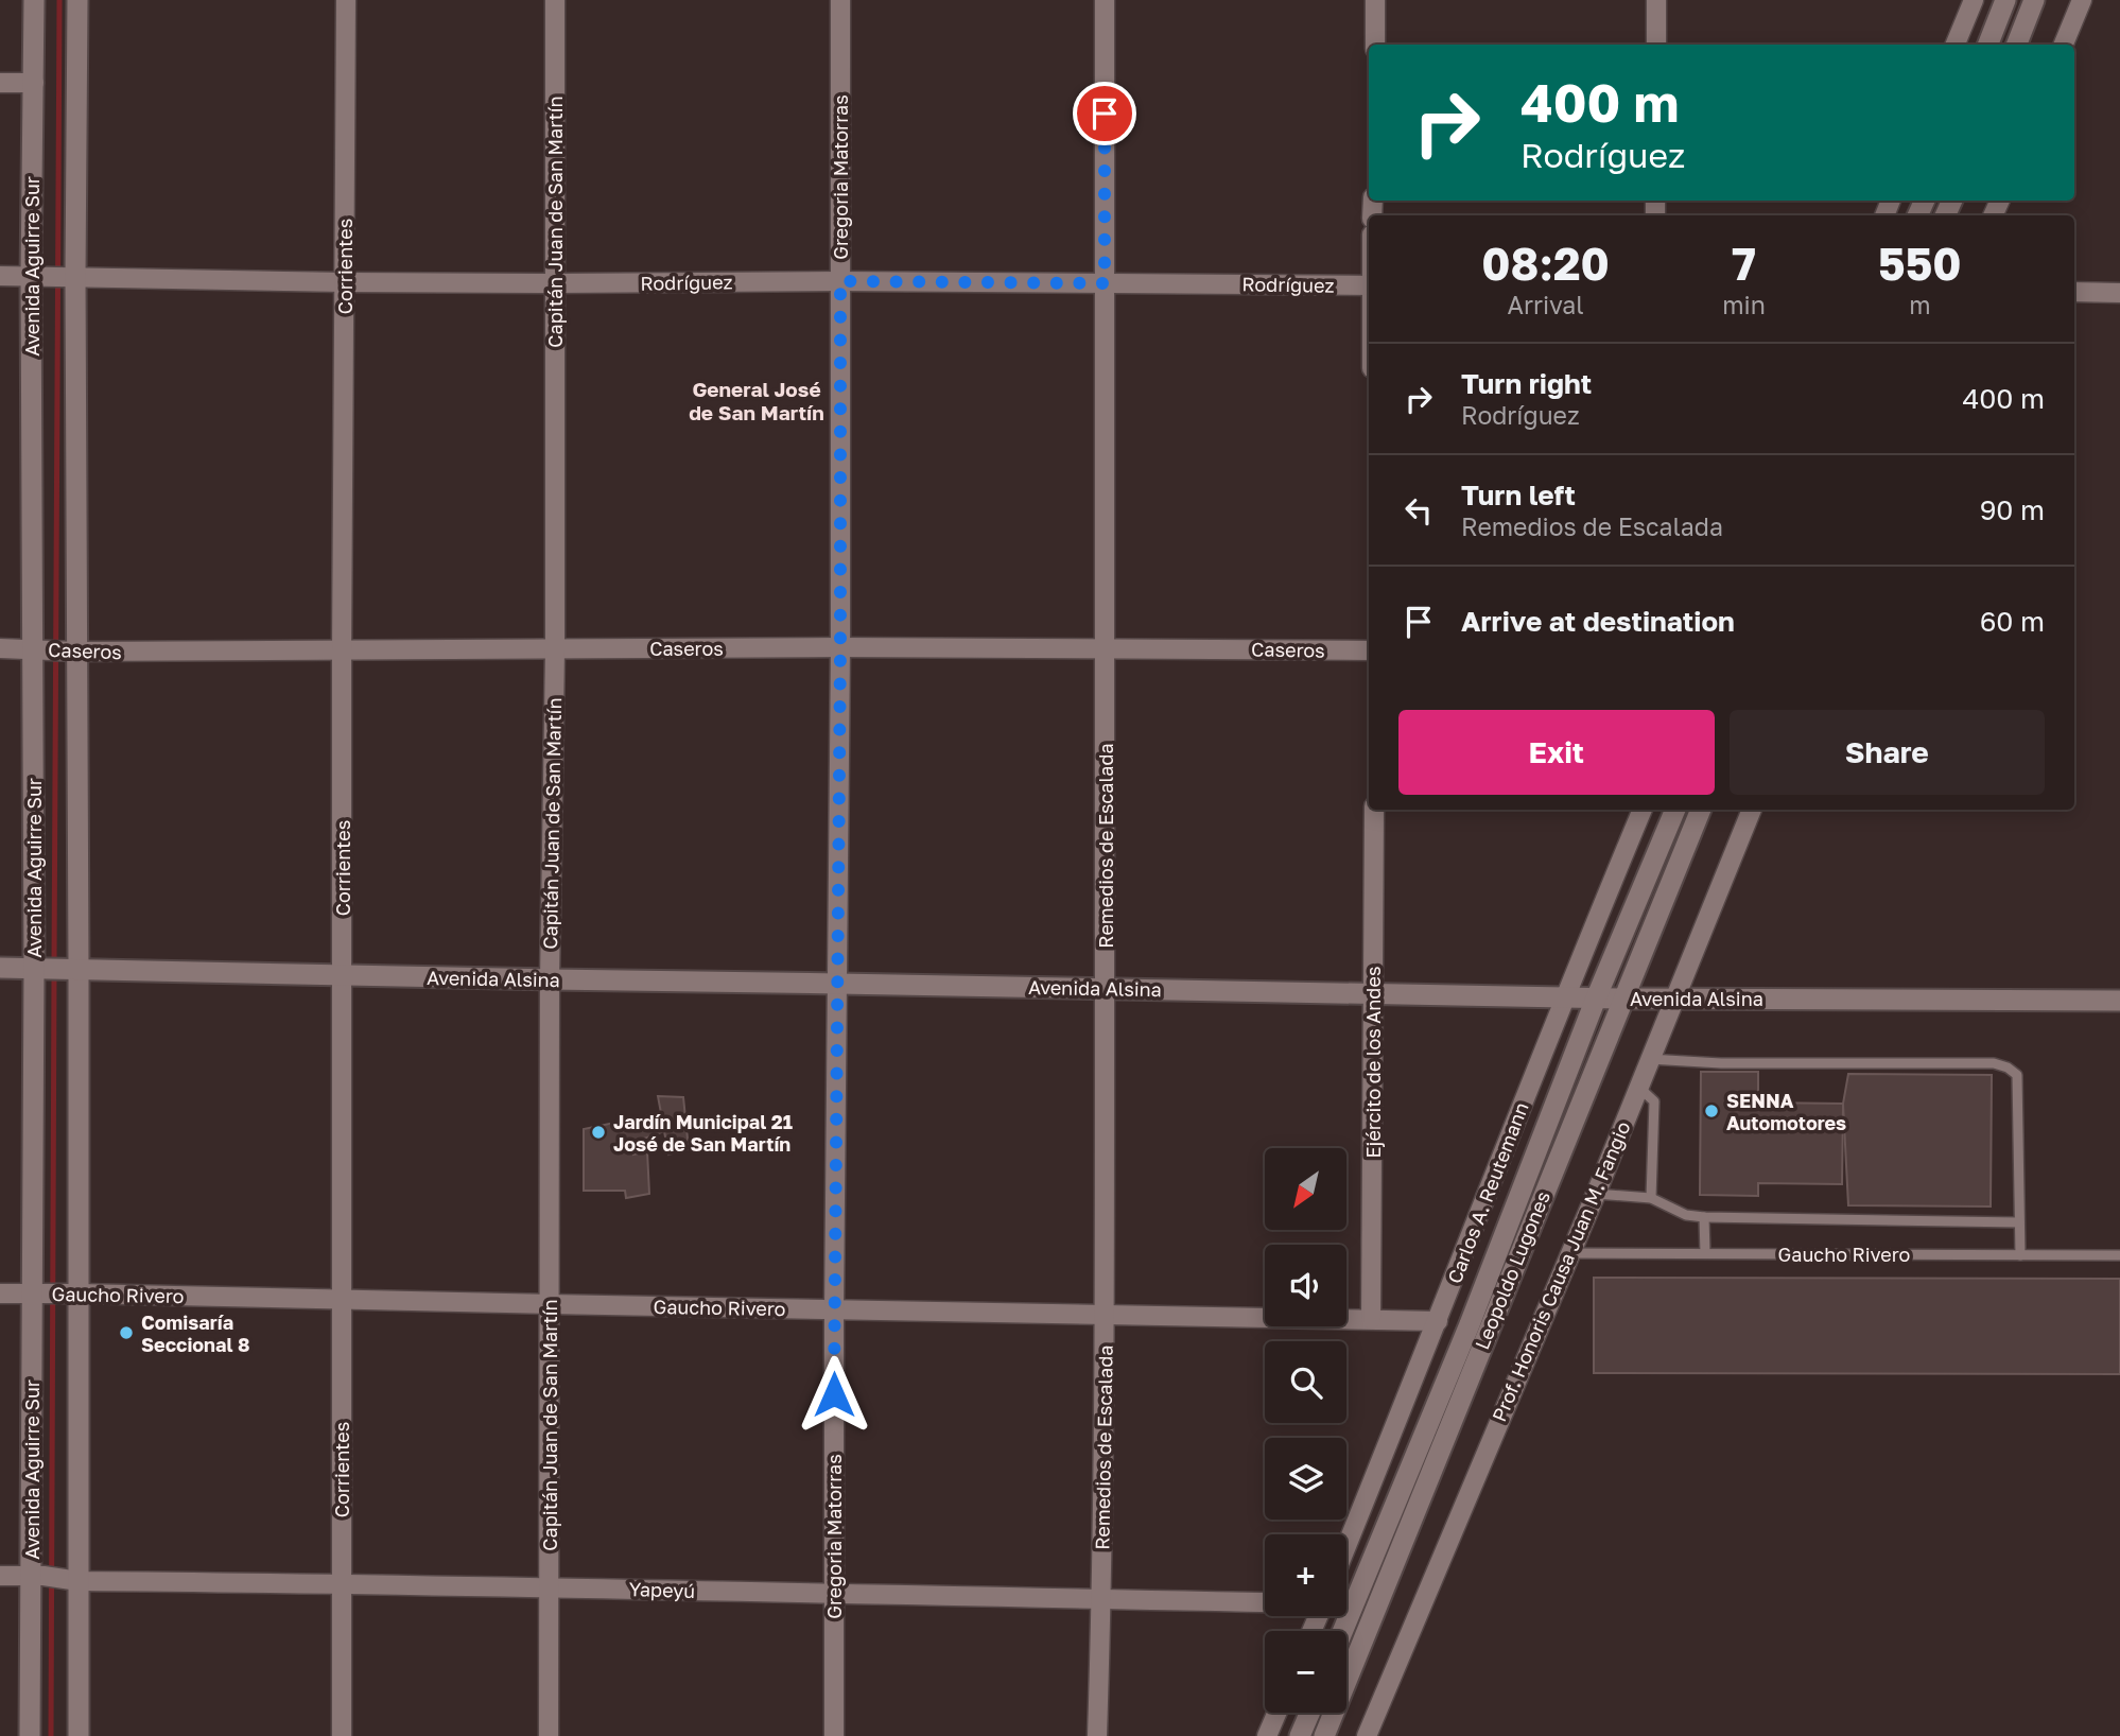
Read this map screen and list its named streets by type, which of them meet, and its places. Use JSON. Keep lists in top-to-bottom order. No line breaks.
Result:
{"streets":{"main road":["Avenida Aguirre Sur","Avenida Alsina","Leopoldo Lugones"],"street":["Gregoria Matorras","Capitán Juan de San Martín","Corrientes","Rodríguez","Caseros","Remedios de Escalada","Ejército de los Andes","Carlos A. Reutemann","Gaucho Rivero","Prof. Honoris Causa Juan M. Fangio","Yapeyú"]},"crossings":[["Gregoria Matorras","Rodríguez"],["Gregoria Matorras","Caseros"],["Gregoria Matorras","Avenida Alsina"],["Gregoria Matorras","Gaucho Rivero"],["Gregoria Matorras","Yapeyú"],["Capitán Juan de San Martín","Rodríguez"],["Capitán Juan de San Martín","Caseros"],["Capitán Juan de San Martín","Avenida Alsina"],["Capitán Juan de San Martín","Gaucho Rivero"],["Capitán Juan de San Martín","Yapeyú"],["Avenida Aguirre Sur","Rodríguez"],["Avenida Aguirre Sur","Caseros"],["Avenida Aguirre Sur","Avenida Alsina"],["Avenida Aguirre Sur","Gaucho Rivero"],["Avenida Aguirre Sur","Yapeyú"],["Corrientes","Rodríguez"],["Corrientes","Caseros"],["Corrientes","Avenida Alsina"],["Corrientes","Gaucho Rivero"],["Corrientes","Yapeyú"],["Rodríguez","Remedios de Escalada"],["Caseros","Remedios de Escalada"],["Remedios de Escalada","Avenida Alsina"],["Remedios de Escalada","Gaucho Rivero"],["Remedios de Escalada","Yapeyú"],["Avenida Alsina","Ejército de los Andes"],["Avenida Alsina","Carlos A. Reutemann"],["Avenida Alsina","Leopoldo Lugones"],["Avenida Alsina","Prof. Honoris Causa Juan M. Fangio"],["Ejército de los Andes","Gaucho Rivero"],["Carlos A. Reutemann","Gaucho Rivero"],["Gaucho Rivero","Prof. Honoris Causa Juan M. Fangio"]],"districts":["General José de San Martín"],"places":["SENNA Automotores","Jardín Municipal 21 José de San Martín","Comisaría Seccional 8"],"north":"bottom left","page":{"turn":["400 m","Rodríguez"],"eta":["08:20","Arrival","7","min","550","m"],"list":[{"name":"Turn right","note":"Rodríguez","value":"400 m"},{"name":"Turn left","note":"Remedios de Escalada","value":"90 m"},{"name":"Arrive at destination","value":"60 m"}],"buttons":["Exit","Share"],"map_buttons":["+","−"]}}
